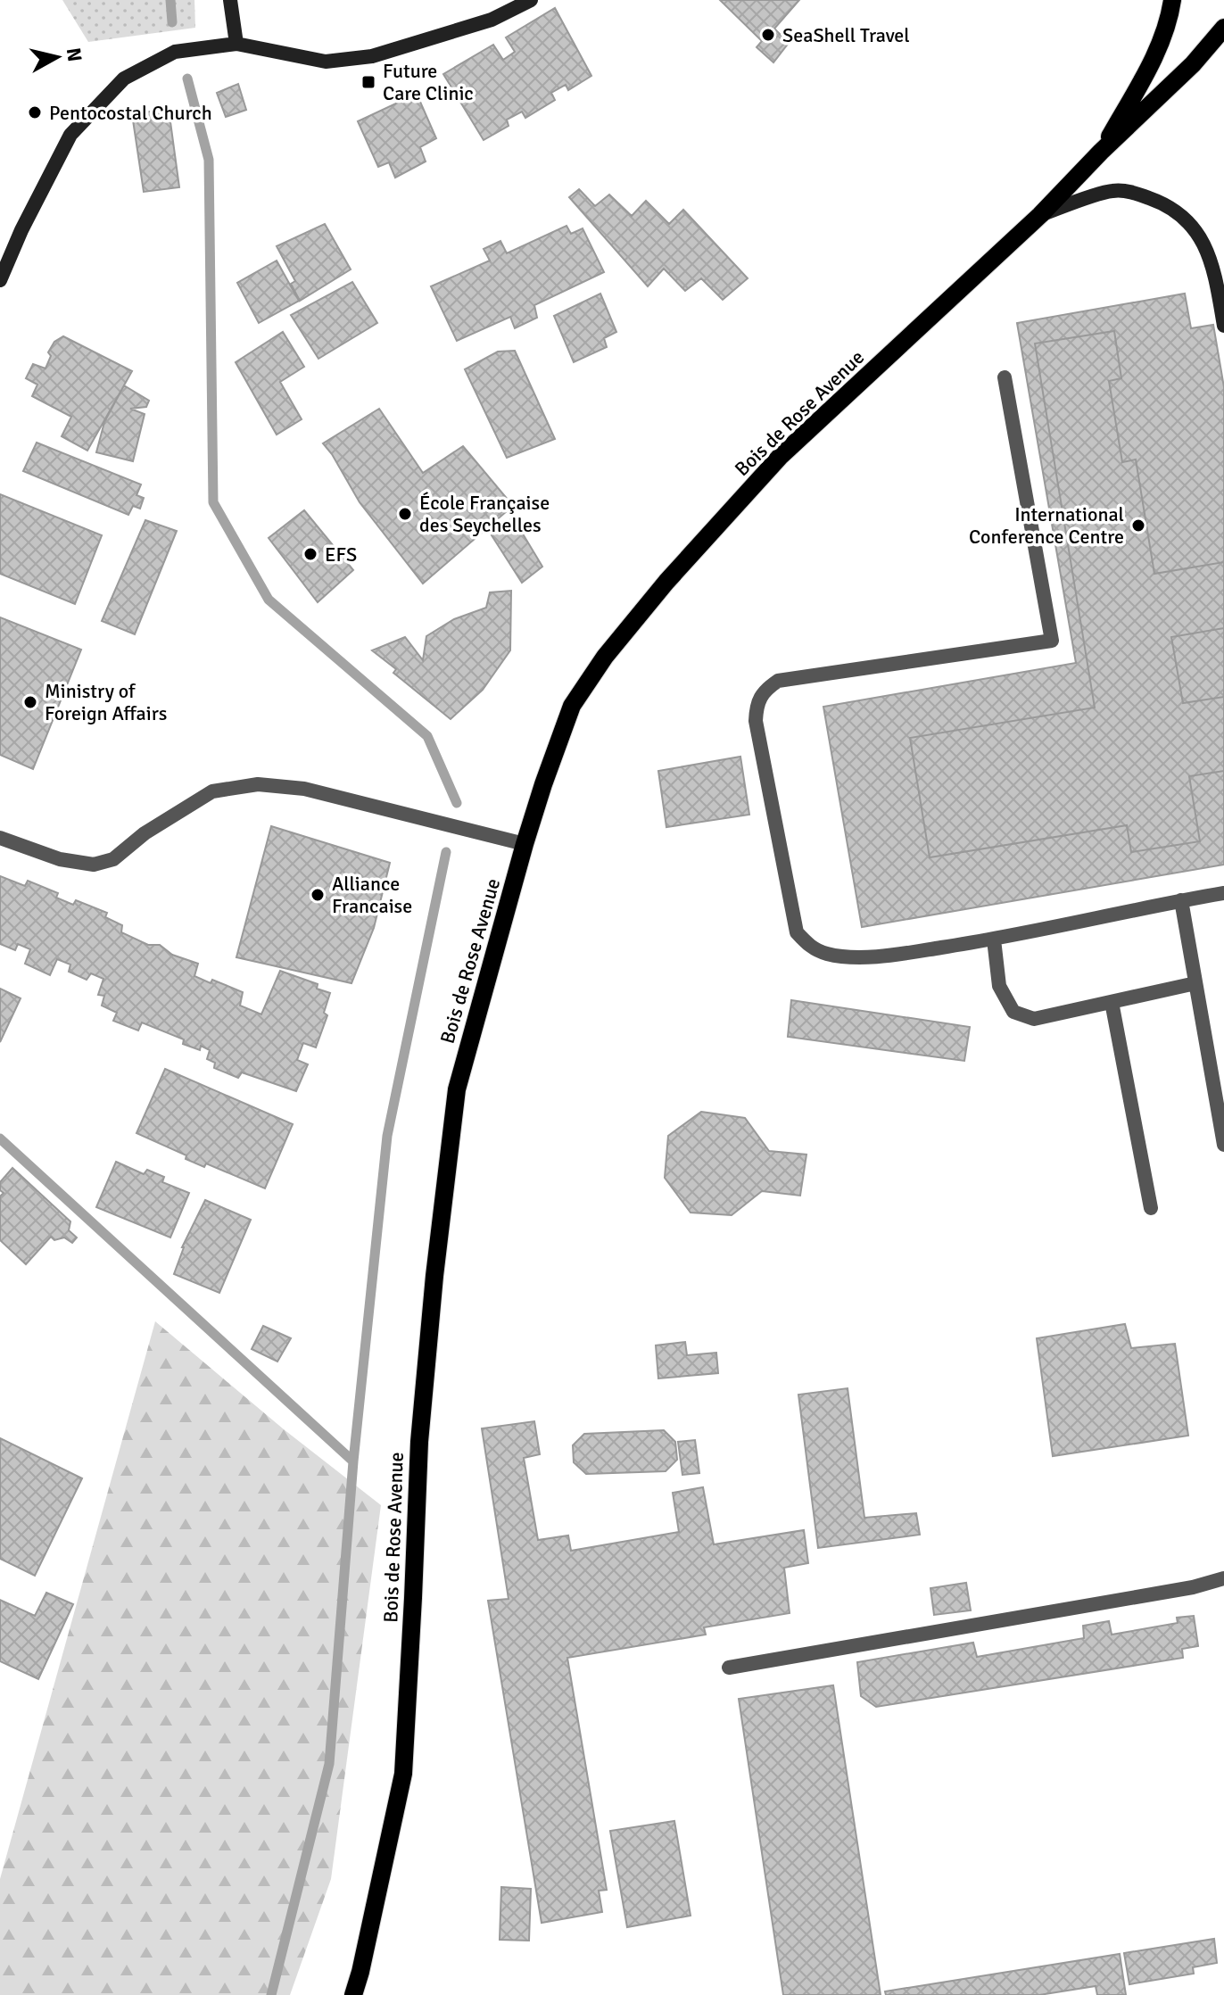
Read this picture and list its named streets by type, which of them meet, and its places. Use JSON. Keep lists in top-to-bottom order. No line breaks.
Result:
{"streets":{"main road":["Bois de Rose Avenue"]},"places":{"other":["SeaShell Travel","Pentocostal Church","École Française des Seychelles","International Conference Centre","EFS","Ministry of Foreign Affairs","Alliance Francaise"],"transit":["Future Care Clinic"]},"north":"right"}
